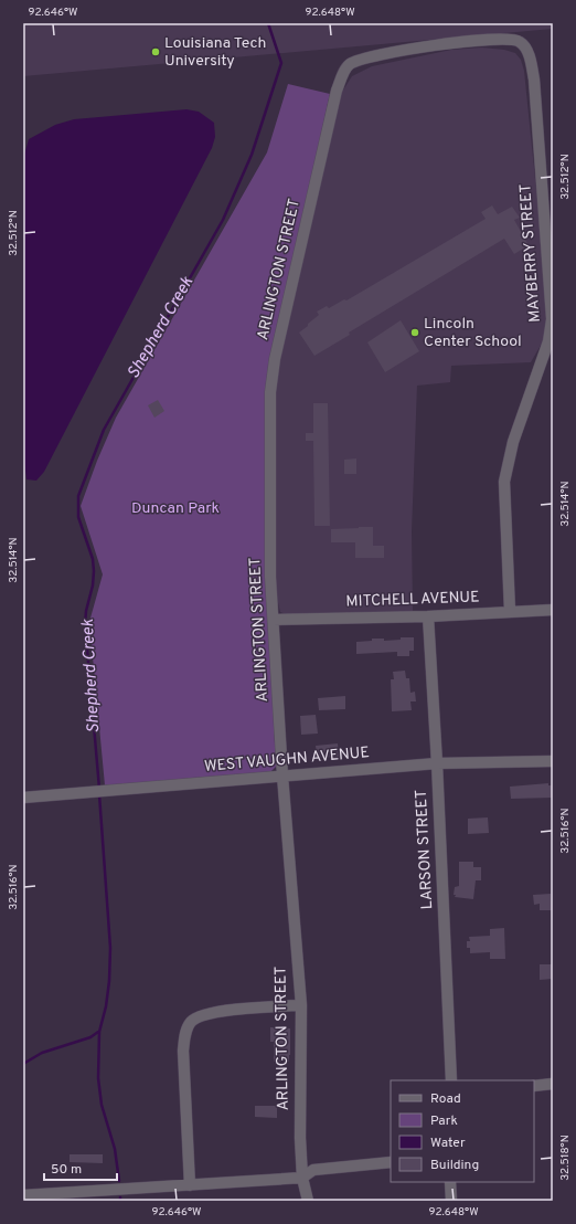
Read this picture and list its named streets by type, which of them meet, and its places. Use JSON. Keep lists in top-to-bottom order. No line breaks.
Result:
{"streets":{"street":["MAYBERRY STREET","ARLINGTON STREET","MITCHELL AVENUE","WEST VAUGHN AVENUE","LARSON STREET"]},"crossings":[["MAYBERRY STREET","ARLINGTON STREET"],["MAYBERRY STREET","MITCHELL AVENUE"],["ARLINGTON STREET","MITCHELL AVENUE"],["ARLINGTON STREET","WEST VAUGHN AVENUE"],["MITCHELL AVENUE","LARSON STREET"],["WEST VAUGHN AVENUE","LARSON STREET"]],"water":["Shepherd Creek"],"parks":["Duncan Park"],"places":["Louisiana Tech University","Lincoln Center School"],"legend":["Road","Park","Water","Building"],"scale_bar":"50 m","coordinates":["92.646°W","92.648°W","32.512°N","32.514°N","32.516°N","32.518°N"]}
